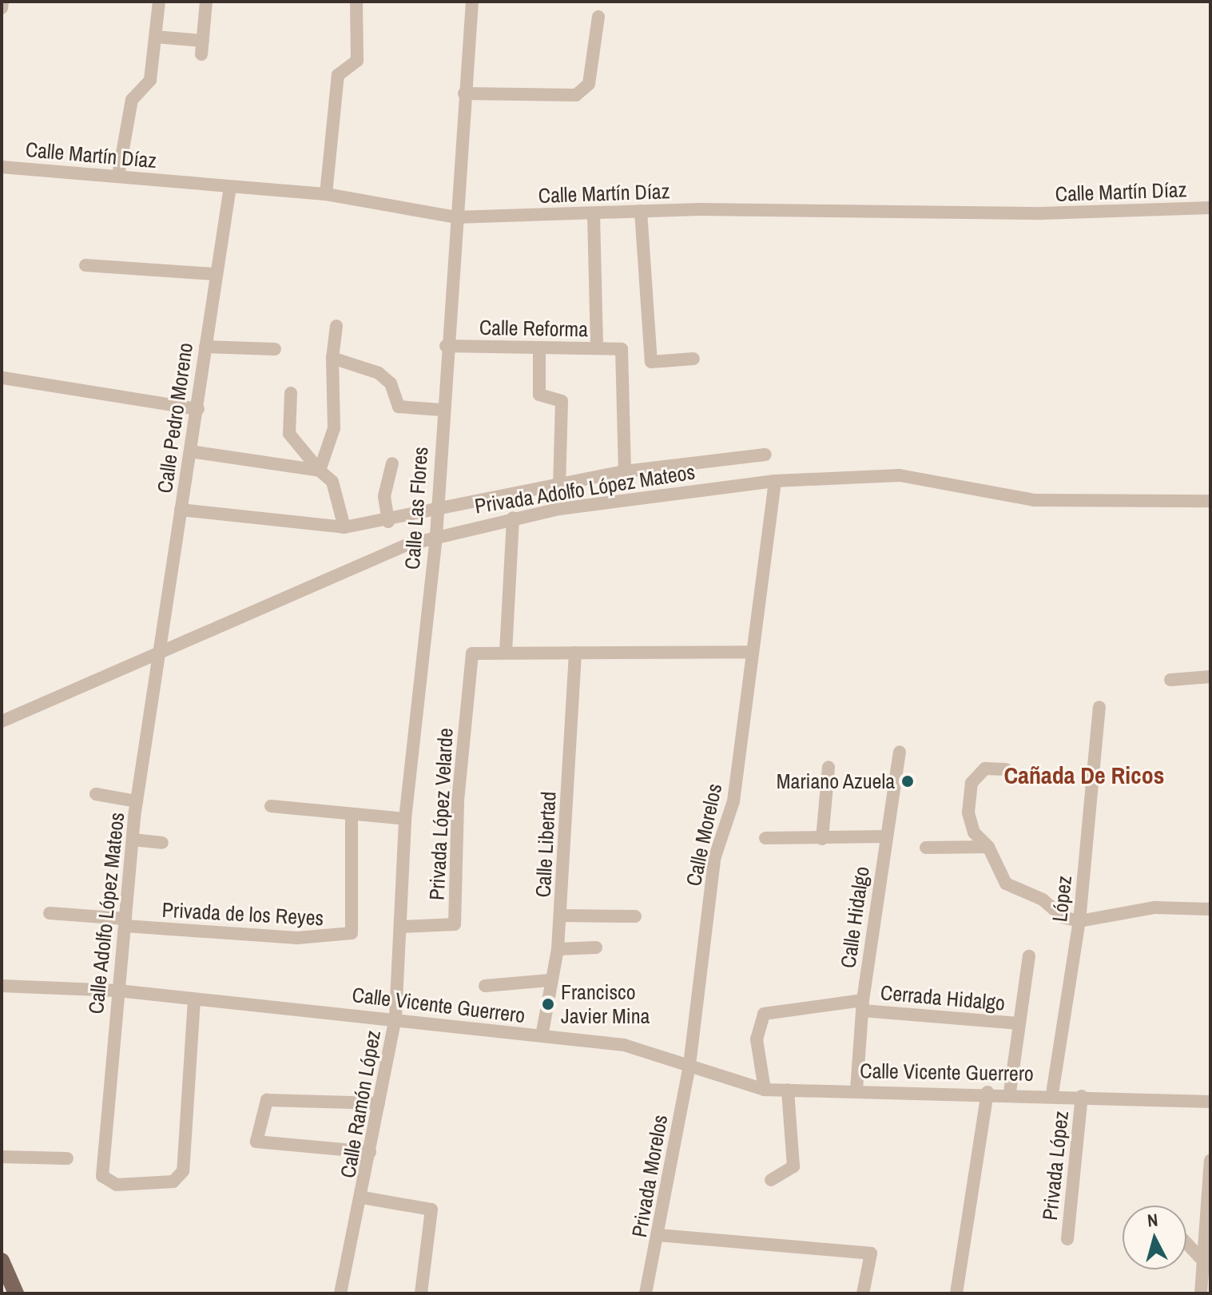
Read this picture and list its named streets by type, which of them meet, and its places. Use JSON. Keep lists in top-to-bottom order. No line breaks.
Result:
{"streets":{"street":["Calle Martín Díaz","Calle Reforma","Calle Pedro Moreno","Privada Adolfo López Mateos","Calle Las Flores","Privada López Velarde","Calle Morelos","Calle Libertad","López","Calle Adolfo López Mateos","Privada de los Reyes","Calle Hidalgo","Cerrada Hidalgo","Calle Vicente Guerrero","Calle Ramón López","Privada López","Privada Morelos"]},"crossings":[["Calle Martín Díaz","Calle Pedro Moreno"],["Calle Martín Díaz","Calle Las Flores"],["Calle Reforma","Calle Las Flores"],["Calle Pedro Moreno","Privada Adolfo López Mateos"],["Calle Pedro Moreno","Calle Adolfo López Mateos"],["Privada Adolfo López Mateos","Calle Las Flores"],["Privada Adolfo López Mateos","Calle Morelos"],["Privada Adolfo López Mateos","Calle Adolfo López Mateos"],["Calle Las Flores","Privada López Velarde"],["Calle Las Flores","Calle Vicente Guerrero"],["Calle Las Flores","Calle Ramón López"],["Calle Morelos","Calle Vicente Guerrero"],["Calle Morelos","Privada Morelos"],["Calle Libertad","Calle Vicente Guerrero"],["López","Calle Vicente Guerrero"],["Calle Adolfo López Mateos","Privada de los Reyes"],["Calle Adolfo López Mateos","Calle Vicente Guerrero"],["Calle Hidalgo","Cerrada Hidalgo"],["Calle Hidalgo","Calle Vicente Guerrero"],["Cerrada Hidalgo","Calle Vicente Guerrero"],["Calle Vicente Guerrero","Calle Ramón López"],["Calle Vicente Guerrero","Privada López"],["Calle Vicente Guerrero","Privada Morelos"]],"districts":["Cañada De Ricos"],"places":["Mariano Azuela","Francisco Javier Mina"],"north":"top"}
